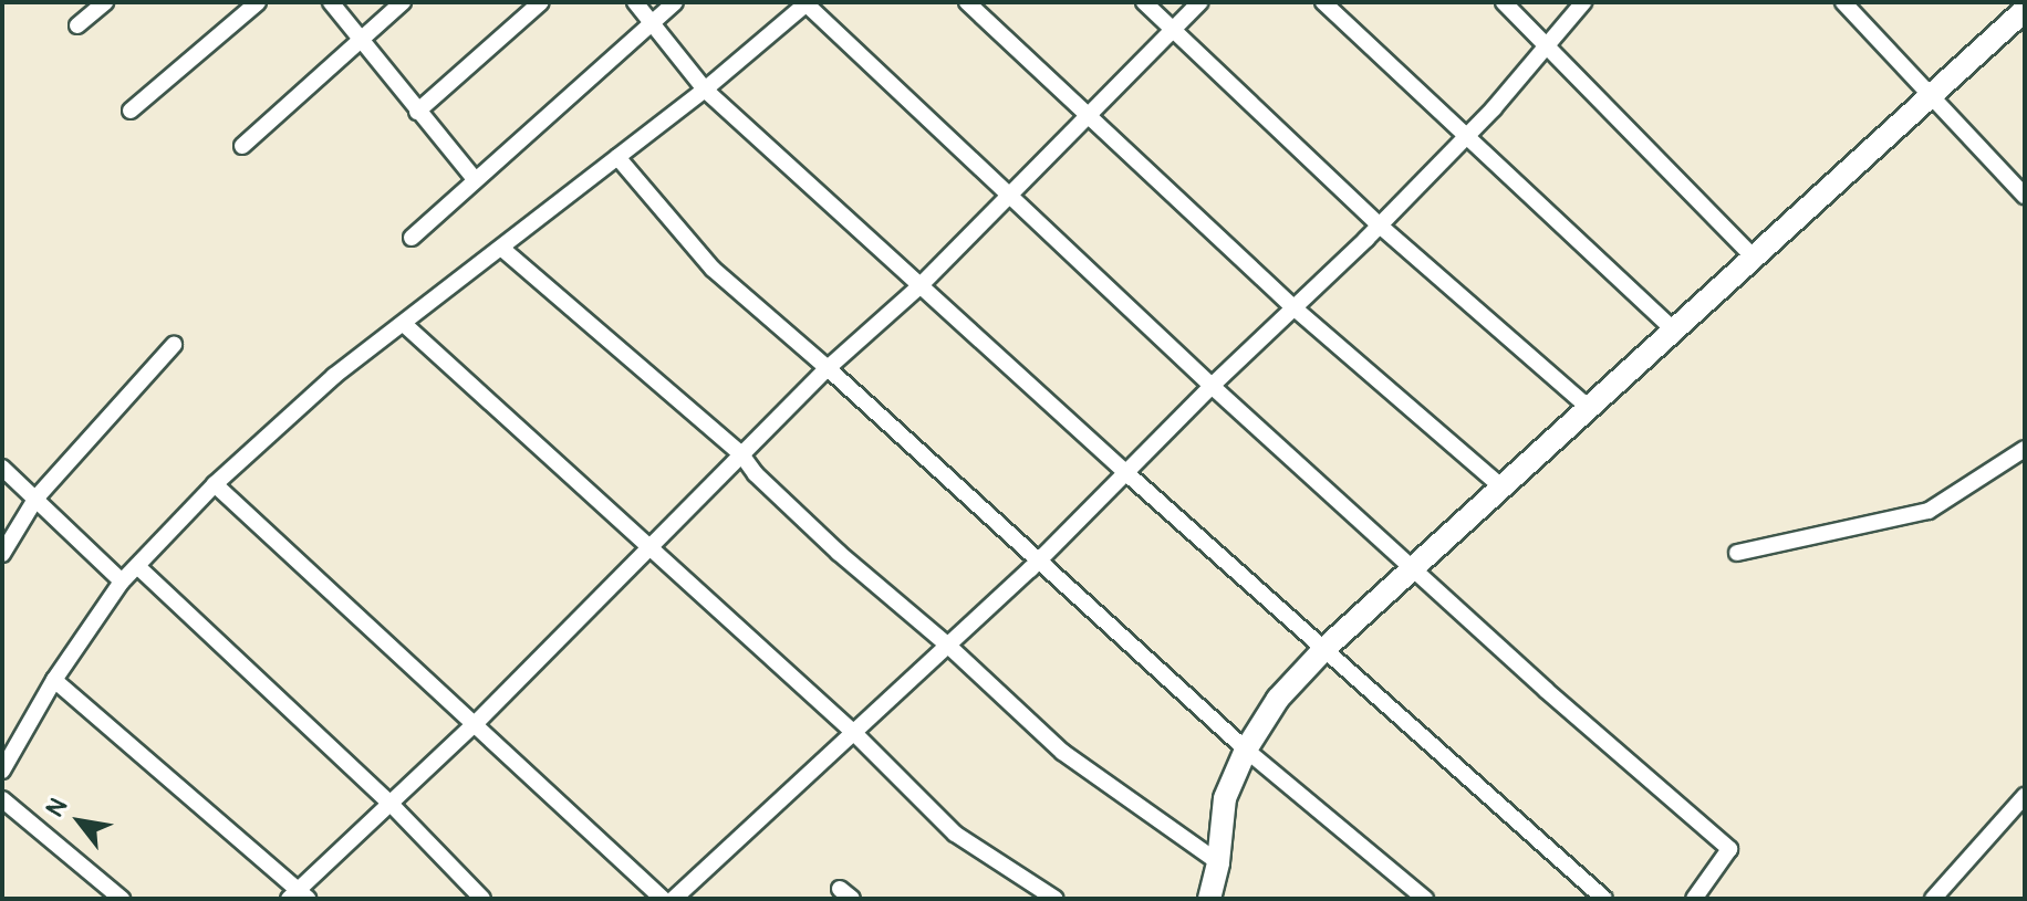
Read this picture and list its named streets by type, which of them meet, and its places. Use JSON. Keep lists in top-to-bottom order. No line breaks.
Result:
{"north":"top left"}
